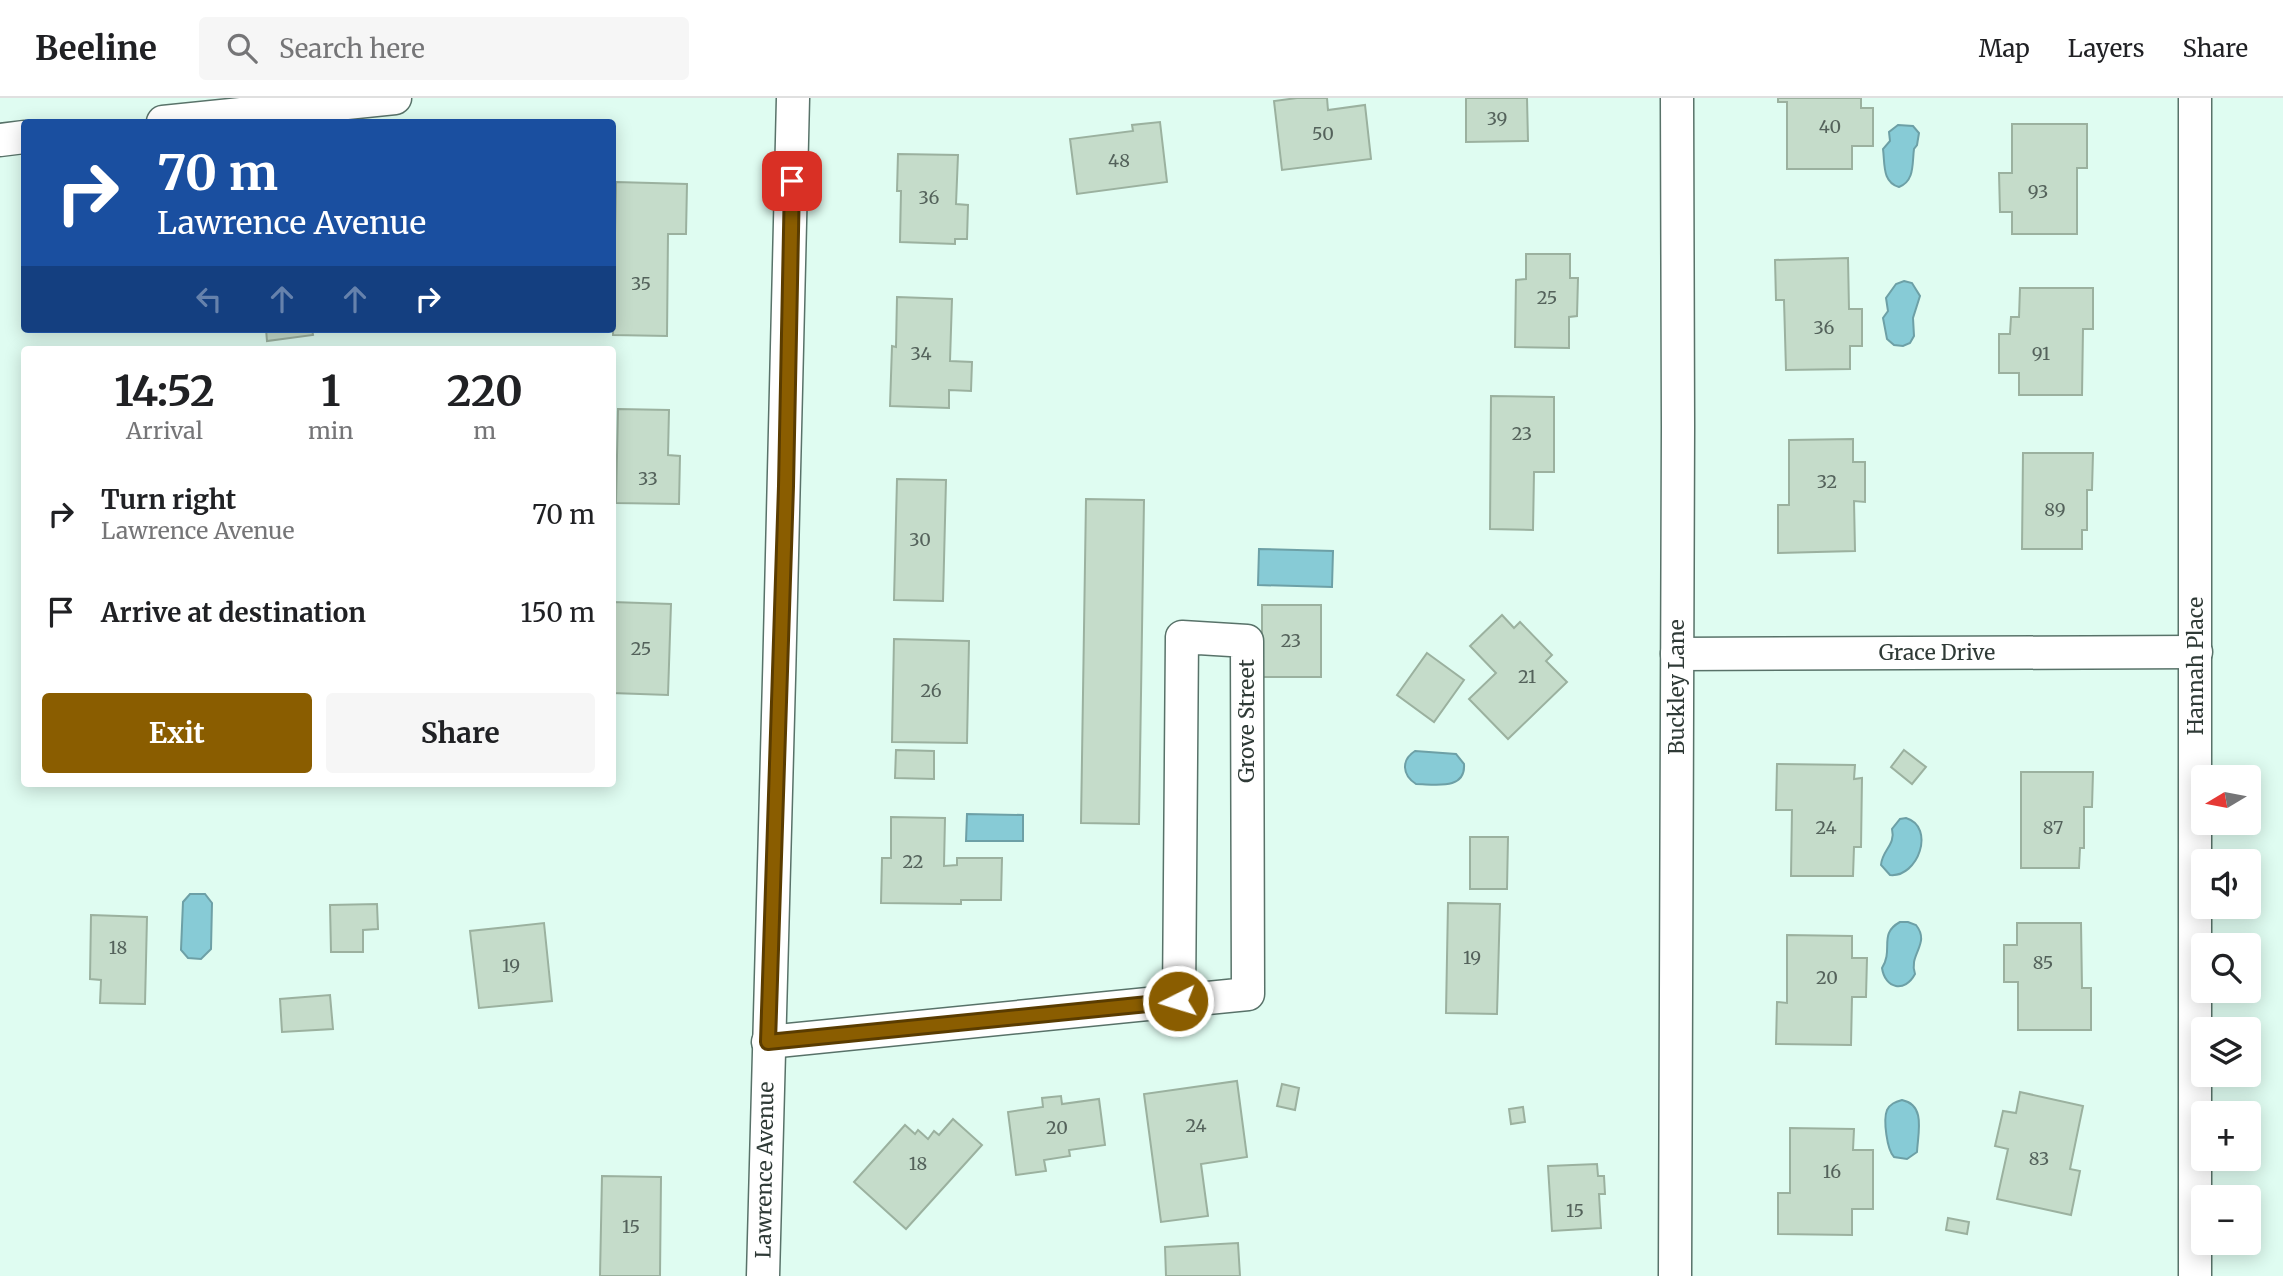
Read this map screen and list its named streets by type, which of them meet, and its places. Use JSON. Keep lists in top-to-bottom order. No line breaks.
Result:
{"streets":{"street":["Grace Drive","Hannah Place","Buckley Lane","Grove Street","Lawrence Avenue"]},"crossings":[["Grace Drive","Hannah Place"],["Grace Drive","Buckley Lane"],["Grove Street","Lawrence Avenue"]],"house_numbers":["39","40","50","48","93","36","35","25","36","34","91","23","33","32","89","30","23","25","21","26","24","87","22","18","19","85","19","20","24","20","83","18","16","15","15"],"north":"left","page":{"header":"Beeline","search":"Search here","nav":["Map","Layers","Share"],"turn":["70 m","Lawrence Avenue"],"eta":["14:52","Arrival","1","min","220","m"],"list":[{"name":"Turn right","note":"Lawrence Avenue","value":"70 m"},{"name":"Arrive at destination","value":"150 m"}],"buttons":["Exit","Share"],"map_buttons":["+","−"]}}
